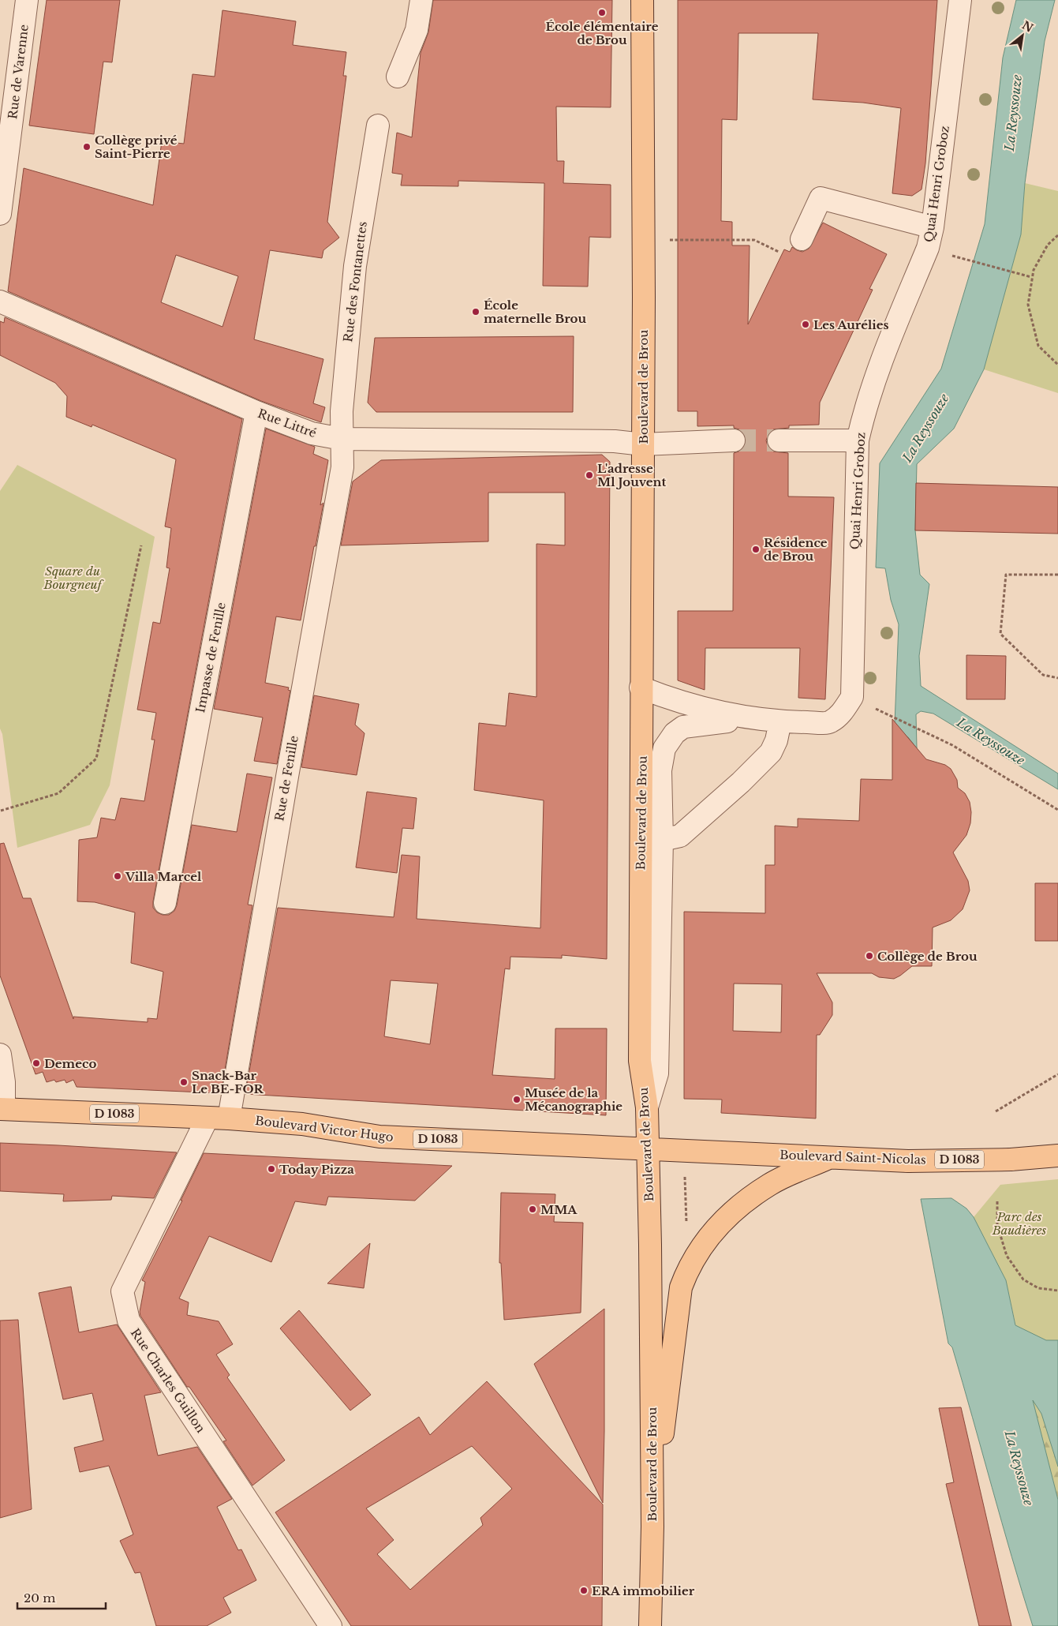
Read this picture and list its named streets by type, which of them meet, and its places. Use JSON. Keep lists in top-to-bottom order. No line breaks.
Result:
{"streets":{"main road":["Boulevard de Brou","D 1083","Boulevard Victor Hugo","Boulevard Saint-Nicolas"],"street":["Rue de Varenne","Quai Henri Groboz","Rue des Fontanettes","Rue Littré","Impasse de Fenille","Rue de Fenille","Rue Charles Guillon"]},"crossings":[["Quai Henri Groboz","Boulevard de Brou"],["Rue des Fontanettes","Rue Littré"],["Rue des Fontanettes","Rue de Fenille"],["Boulevard de Brou","Rue Littré"],["Boulevard de Brou","Boulevard Victor Hugo"],["Boulevard de Brou","Boulevard Saint-Nicolas"],["Rue Littré","Impasse de Fenille"],["Rue Littré","Rue de Fenille"],["Rue de Fenille","Boulevard Victor Hugo"],["Boulevard Victor Hugo","Boulevard Saint-Nicolas"],["Boulevard Victor Hugo","Rue Charles Guillon"]],"water":["La Reyssouze"],"parks":["Square du Bourgneuf","Parc des Baudières"],"places":["École élémentaire de Brou","Collège privé Saint-Pierre","École maternelle Brou","Les Aurélies","L'adresse Ml Jouvent","Résidence de Brou","Villa Marcel","Collège de Brou","Demeco","Snack-Bar Le BE-FOR","Musée de la Mécanographie","Today Pizza","MMA","ERA immobilier"],"scale_bar":"20 m","north":"top right"}
